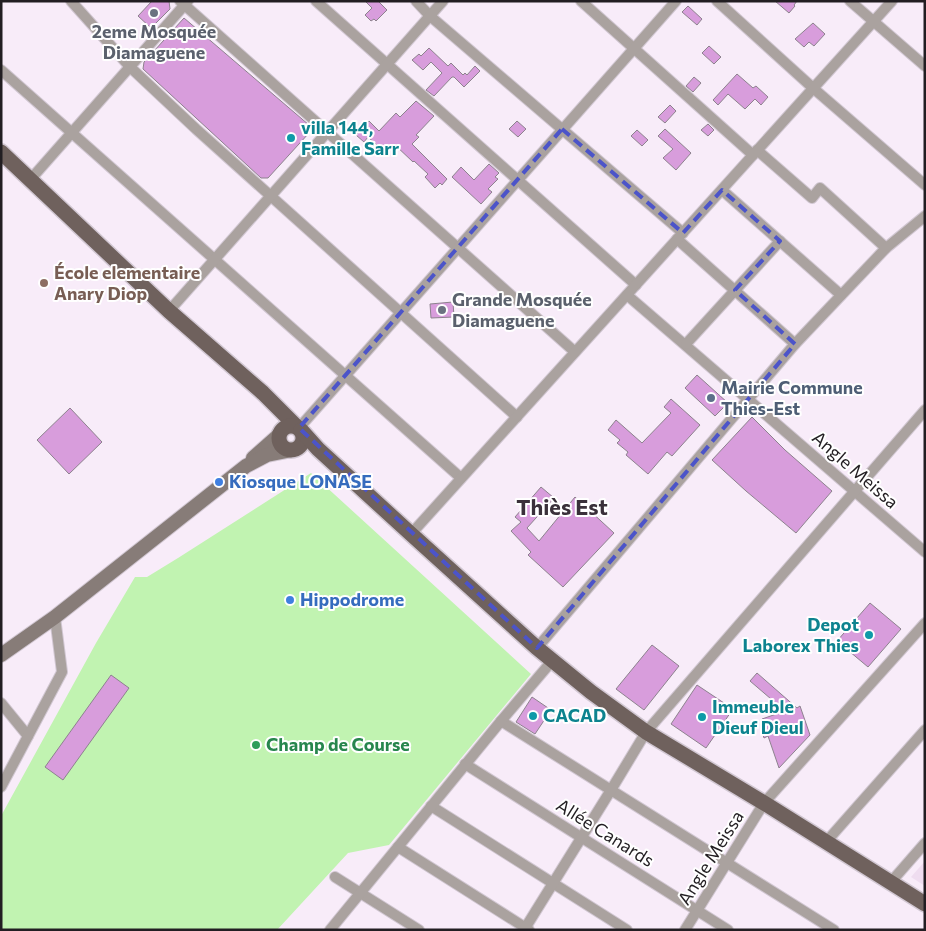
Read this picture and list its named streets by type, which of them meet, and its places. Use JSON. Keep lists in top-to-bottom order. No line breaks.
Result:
{"streets":{"street":["Angle Meissa","Allée Canards"]},"crossings":[["Angle Meissa","Allée Canards"]],"districts":["Thiès Est"],"places":["2eme Mosquée Diamaguene","villa 144, Famille Sarr","École elementaire Anary Diop","Grande Mosquée Diamaguene","Mairie Commune Thies-Est","Kiosque LONASE","Hippodrome","Depot Laborex Thies","CACAD","Immeuble Dieuf Dieul","Champ de Course"]}
